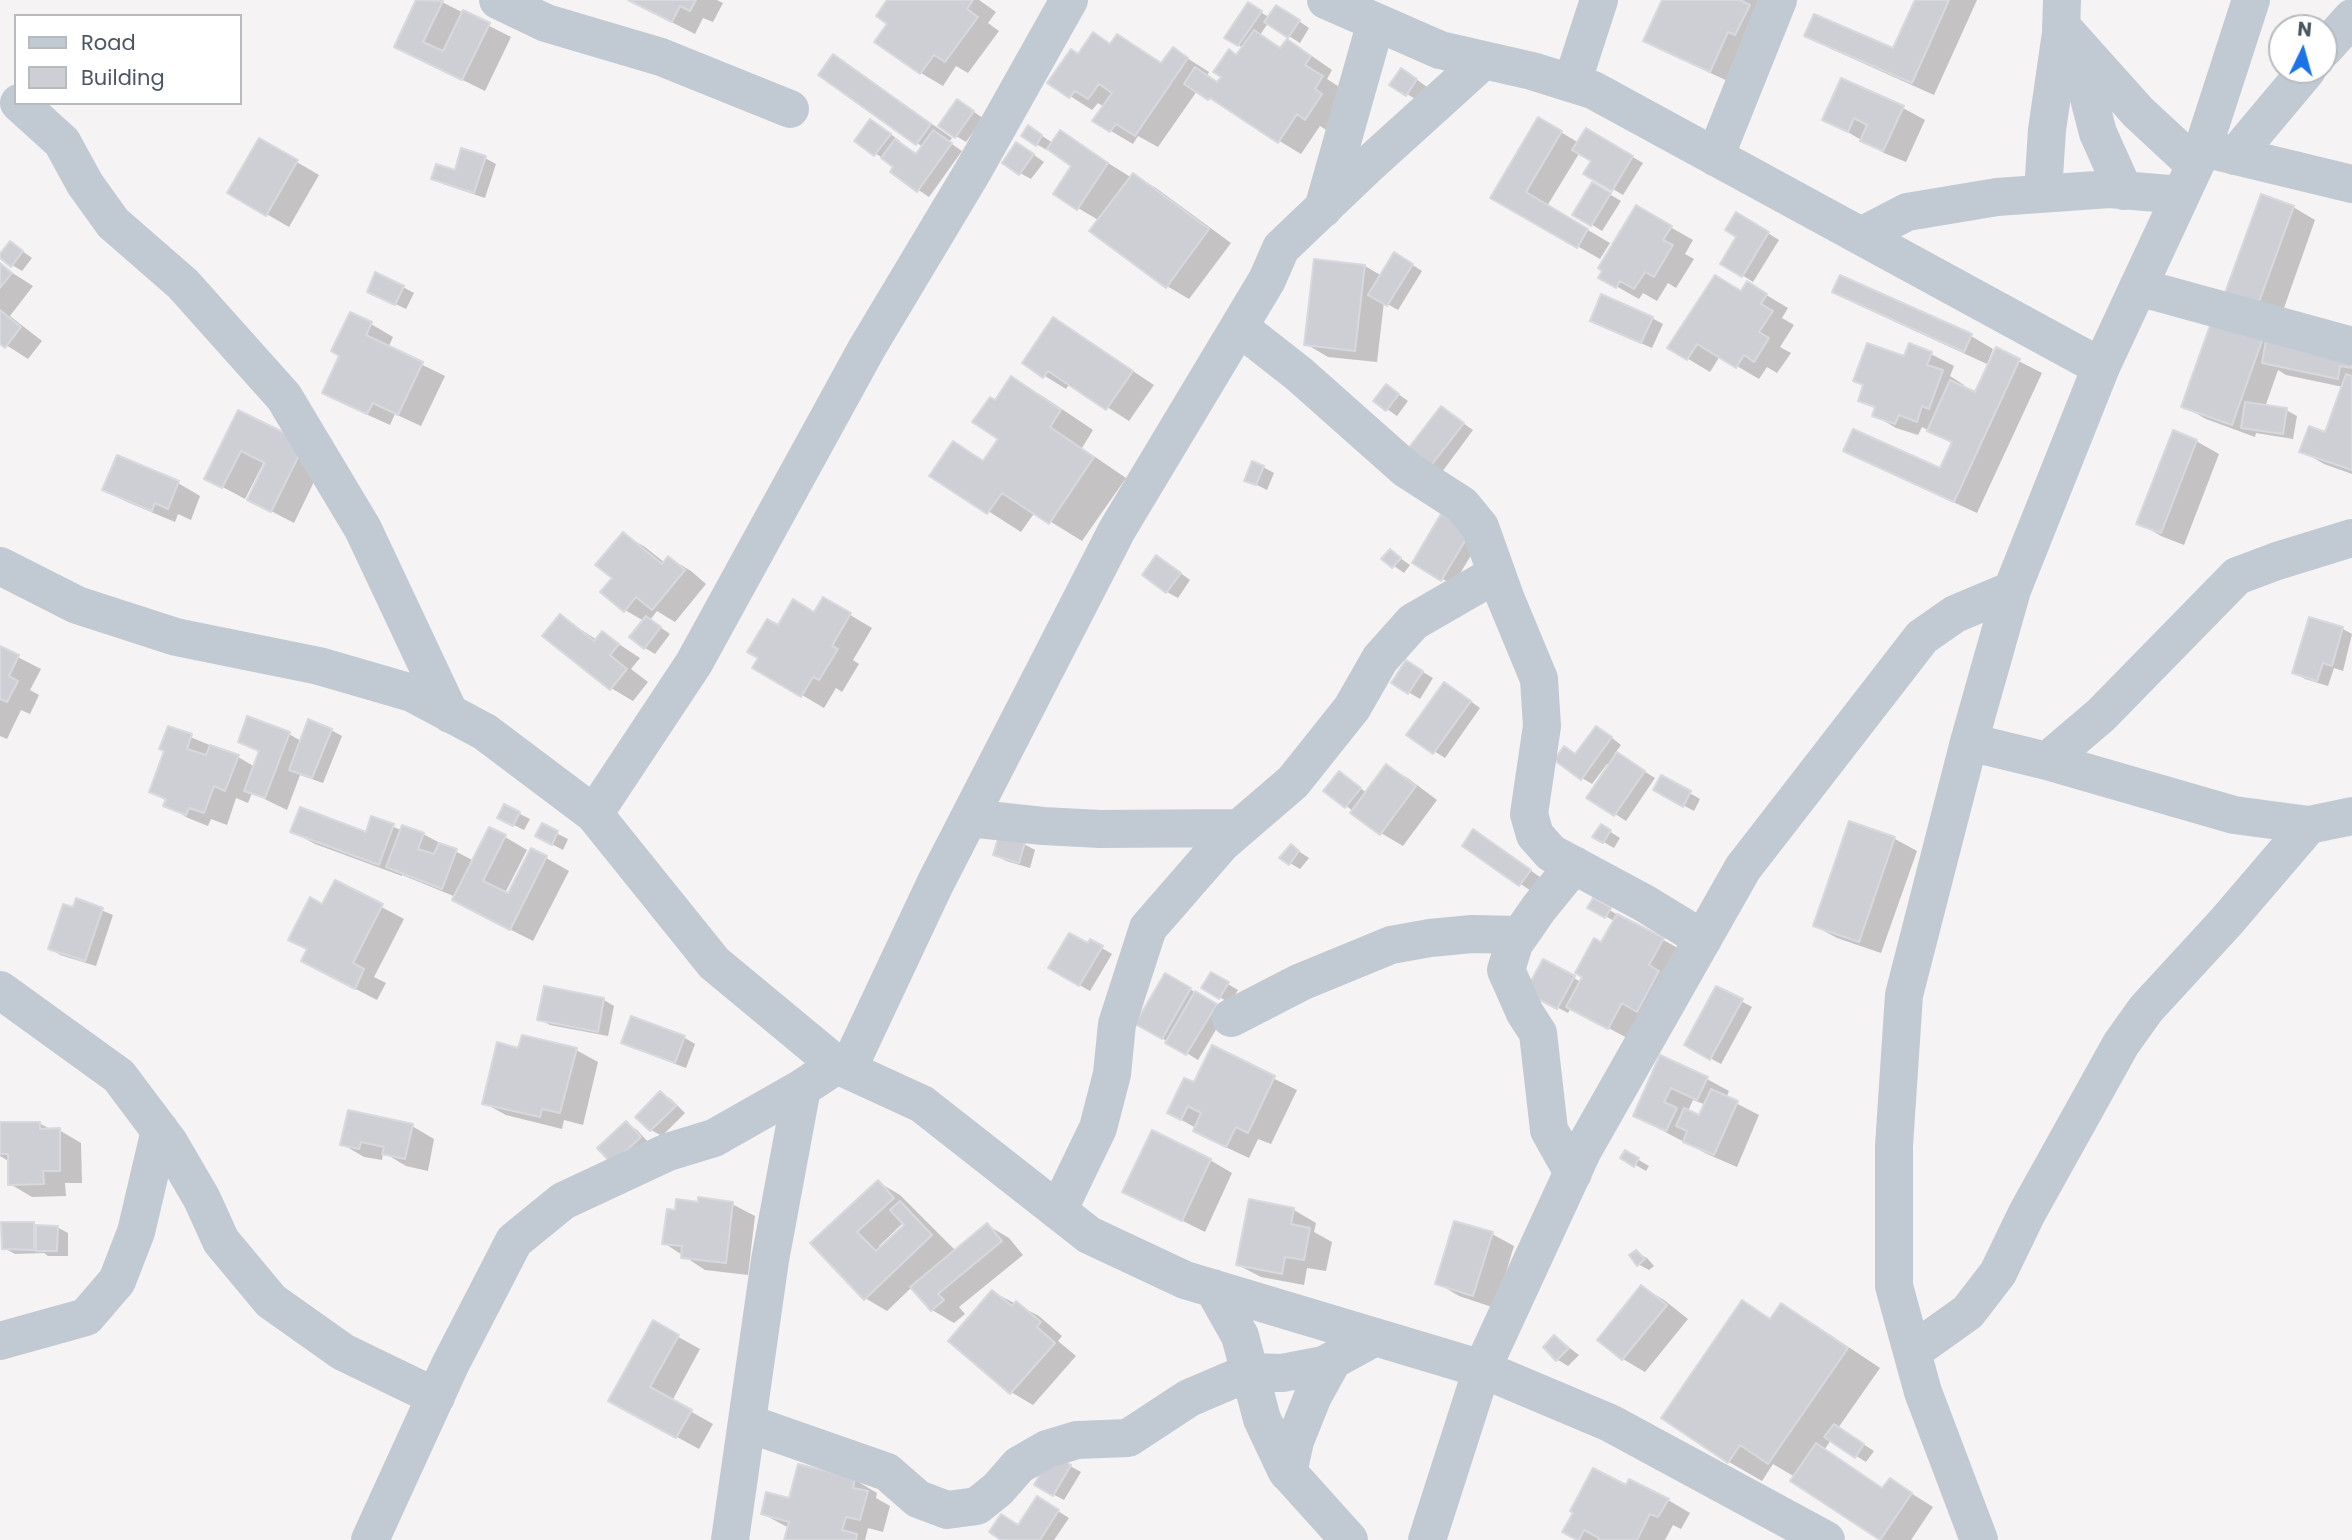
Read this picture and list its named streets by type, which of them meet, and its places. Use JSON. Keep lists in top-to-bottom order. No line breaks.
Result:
{"legend":["Road","Building"],"north":"top"}
